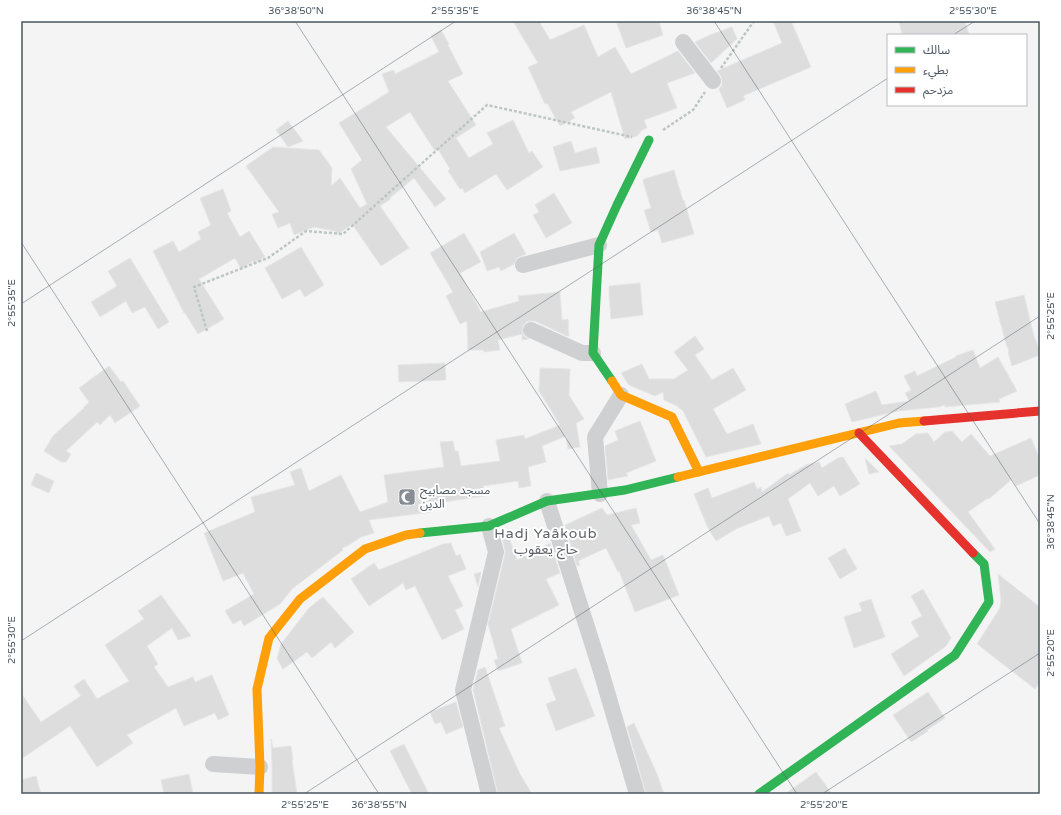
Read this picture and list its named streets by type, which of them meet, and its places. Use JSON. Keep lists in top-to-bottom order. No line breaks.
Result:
{"districts":["Hadj Yaâkoub حاج يعقوب"],"places":{"mosque":["مسجد مصابيح الدين"]},"legend":["سالك","بطيء","مزدحم"],"coordinates":["36°38'50\"N","2°55'35\"E","36°38'45\"N","2°55'30\"E","2°55'25\"E","2°55'20\"E","36°38'55\"N"]}
